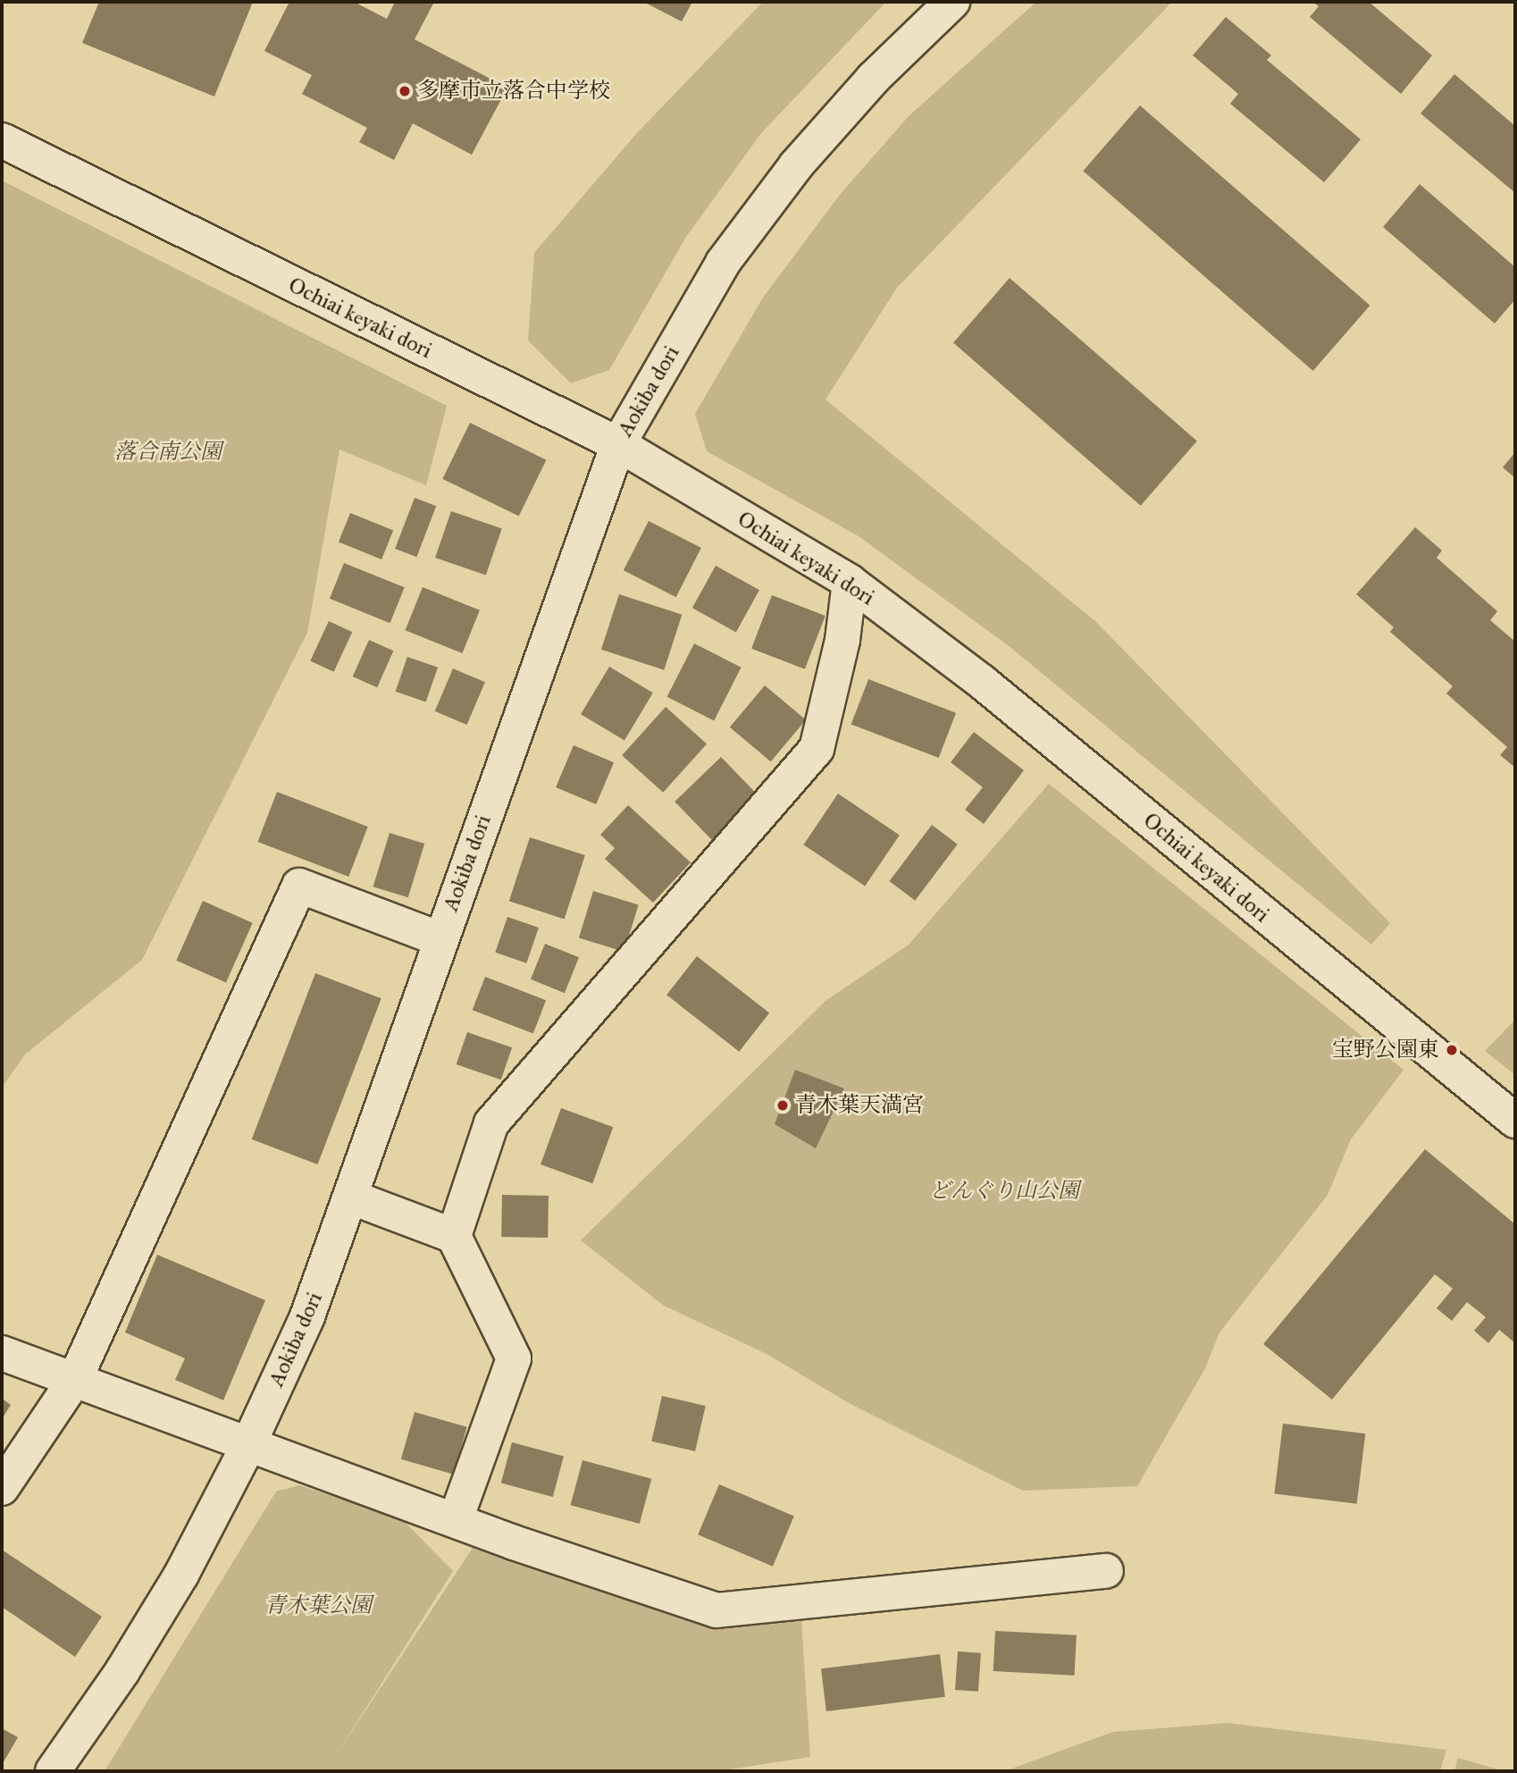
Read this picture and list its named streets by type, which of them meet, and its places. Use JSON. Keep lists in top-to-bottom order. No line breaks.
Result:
{"streets":{"street":["Ochiai keyaki dori","Aokiba dori"]},"crossings":[["Ochiai keyaki dori","Aokiba dori"]],"parks":["落合南公園","どんぐり山公園","青木葉公園"],"places":["多摩市立落合中学校","宝野公園東","青木葉天満宮"]}
